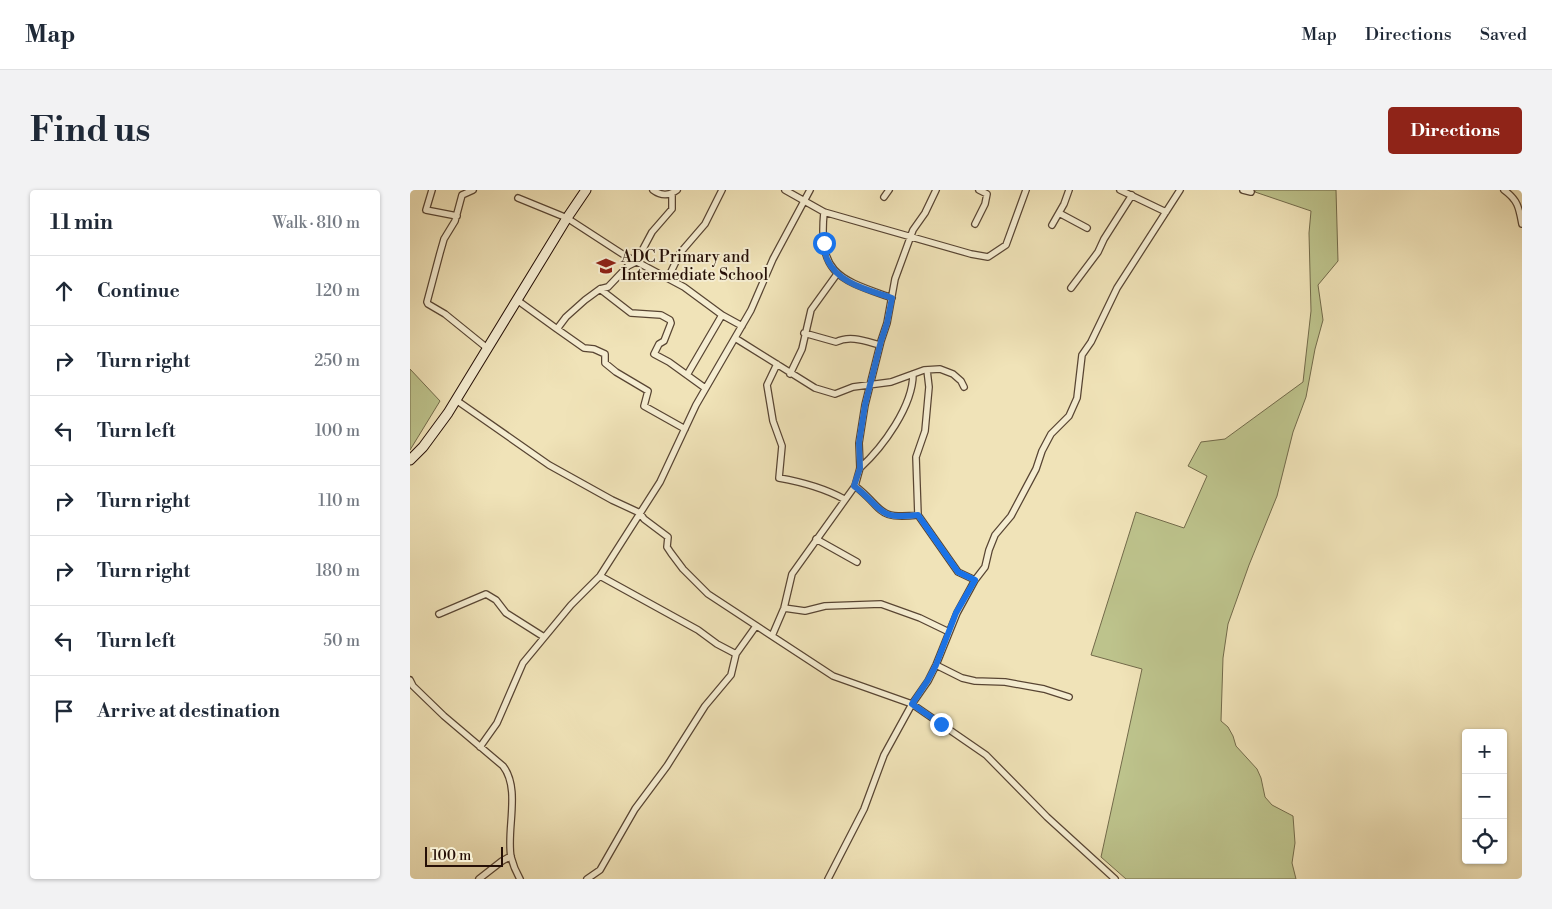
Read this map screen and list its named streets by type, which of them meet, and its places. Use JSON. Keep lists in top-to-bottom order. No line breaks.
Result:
{"places":{"school or university":["ADC Primary and Intermediate School"]},"scale_bar":"100 m","page":{"header":"Map","nav":["Map","Directions","Saved"],"buttons":"Directions","title":"Find us","heading":["11 min","Walk · 810 m"],"list":[["Continue","120 m"],["Turn right","250 m"],["Turn left","100 m"],["Turn right","110 m"],["Turn right","180 m"],["Turn left","50 m"],"Arrive at destination"],"map_buttons":["+","−"],"scale":"100 m"}}
